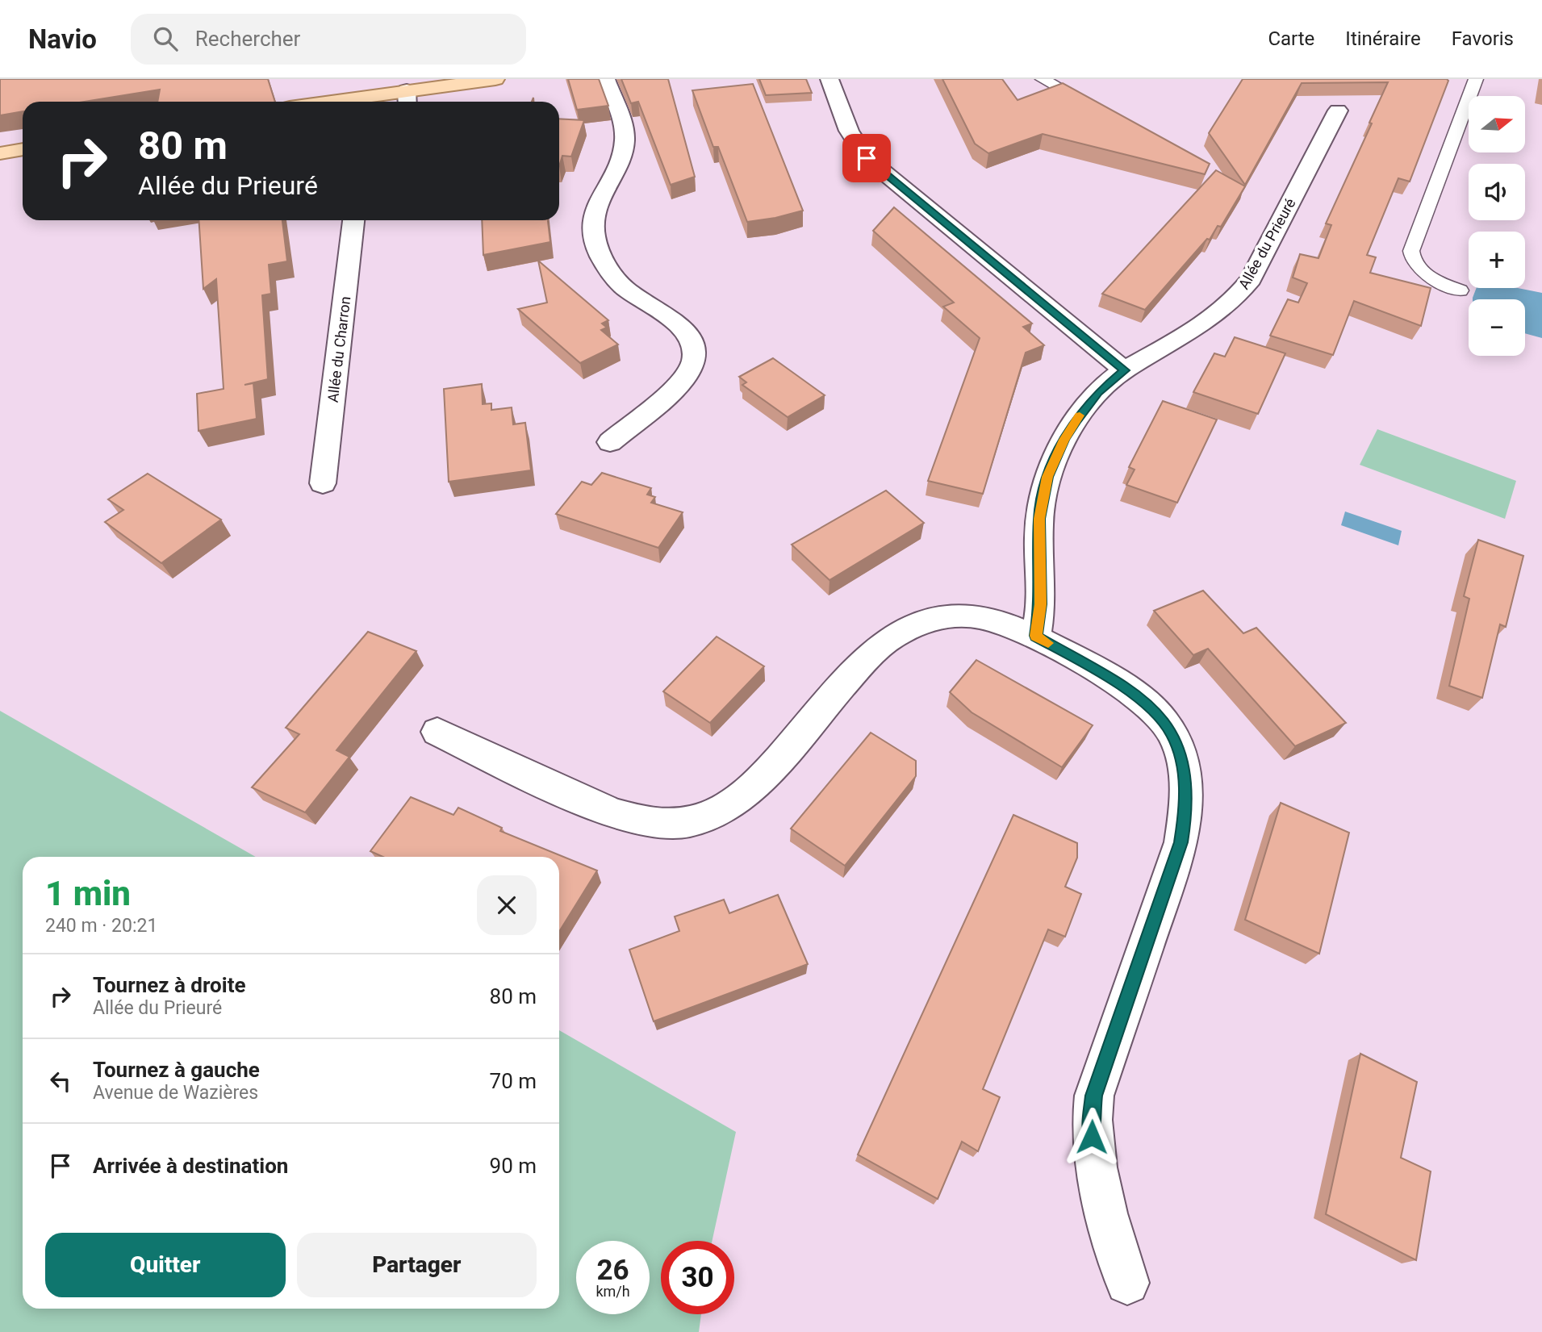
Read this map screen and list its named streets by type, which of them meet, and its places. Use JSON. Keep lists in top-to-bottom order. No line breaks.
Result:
{"streets":{"street":["Allée du Prieuré","Allée du Charron"]},"north":"right","page":{"header":"Navio","search":"Rechercher","nav":["Carte","Itinéraire","Favoris"],"map_buttons":["+","−"],"turn":["80 m","Allée du Prieuré"],"heading":["1 min","240 m · 20:21"],"list":[{"name":"Tournez à droite","note":"Allée du Prieuré","value":"80 m"},{"name":"Tournez à gauche","note":"Avenue de Wazières","value":"70 m"},{"name":"Arrivée à destination","value":"90 m"}],"buttons":["Quitter","Partager"],"speed":"26 km/h","limit":"30"}}
